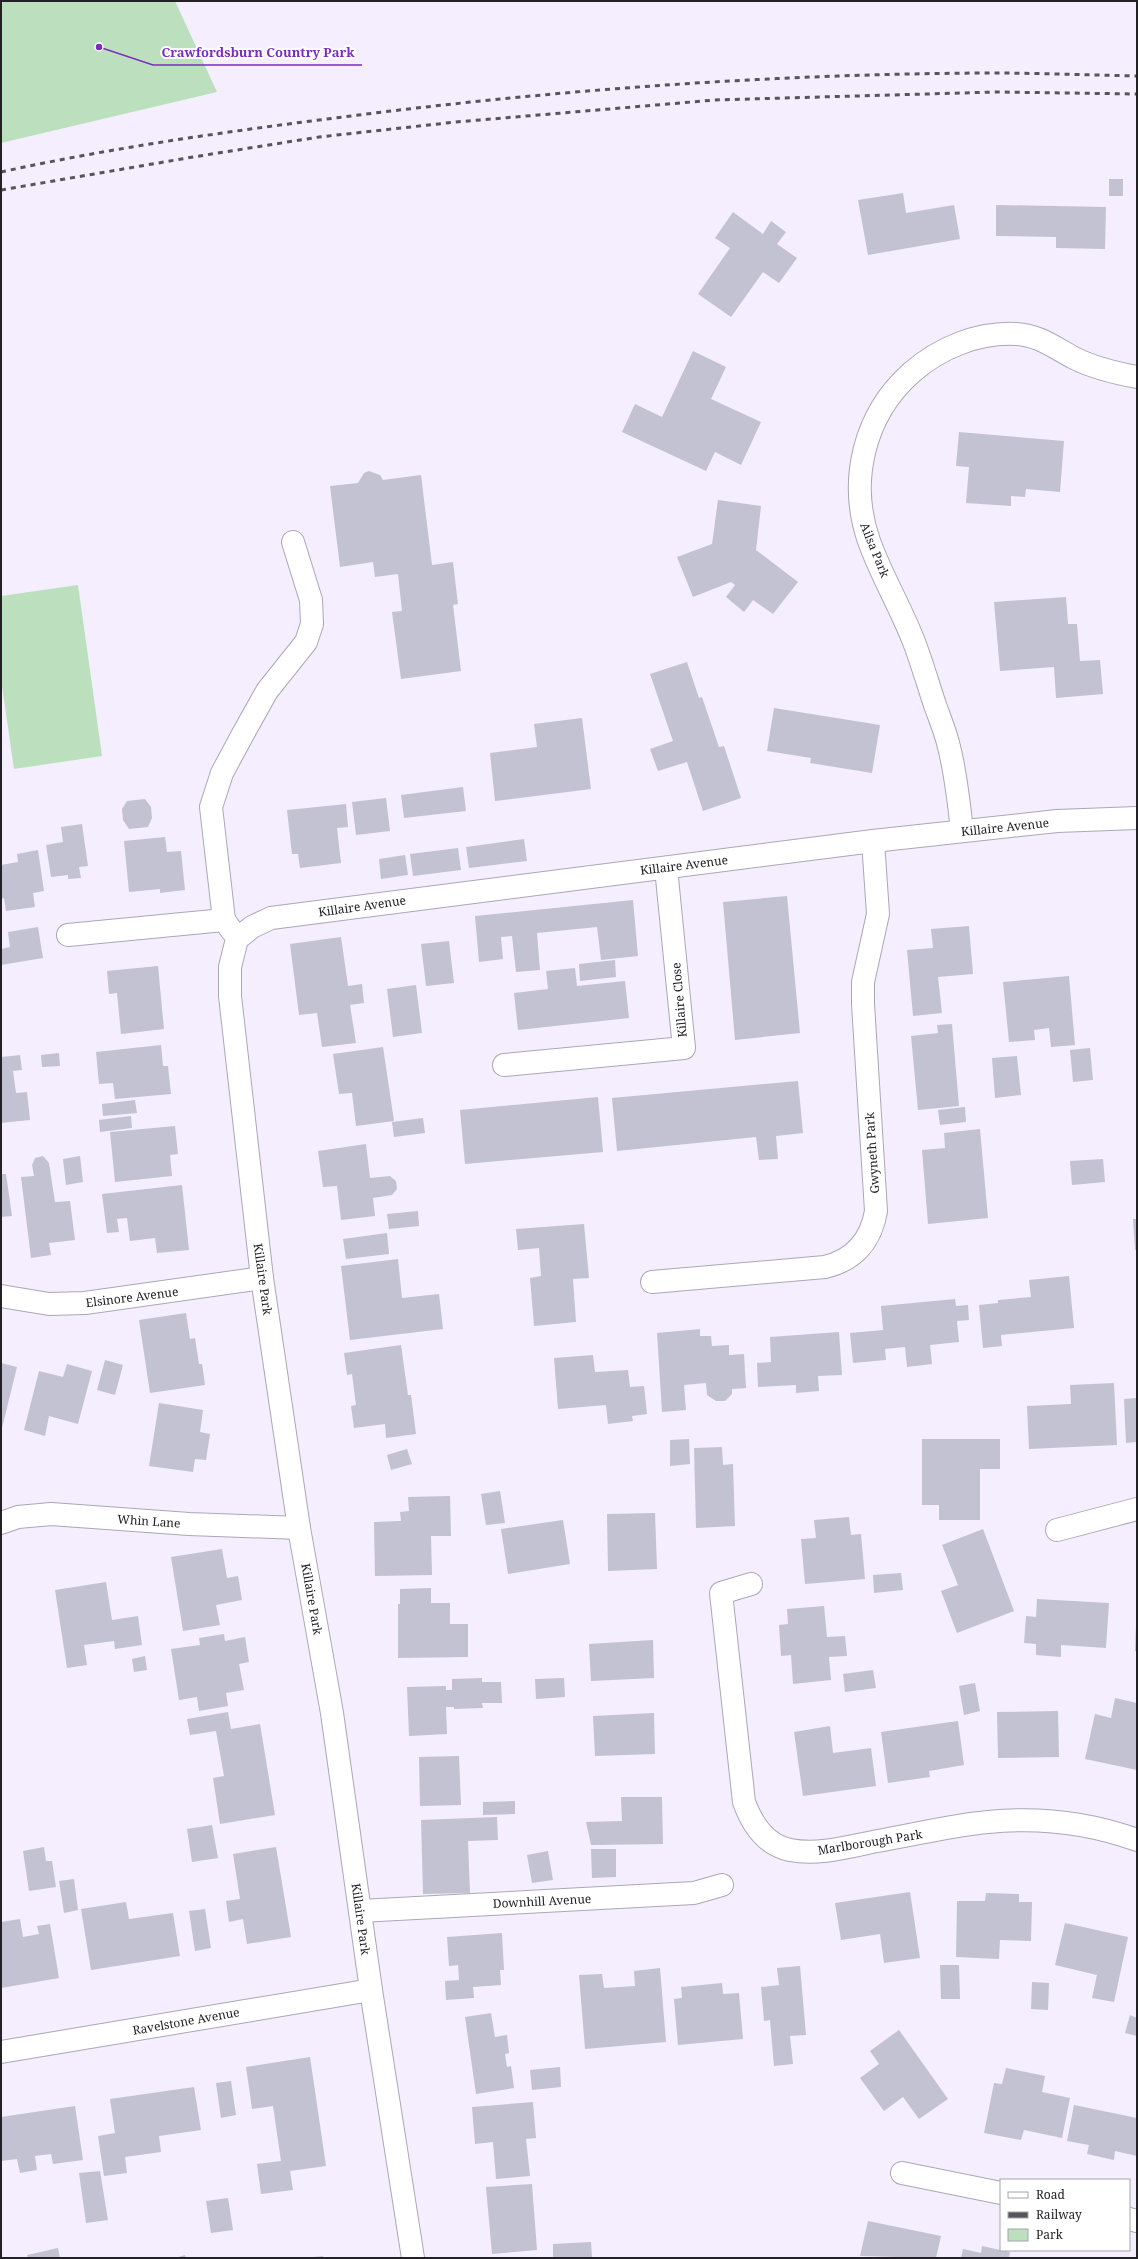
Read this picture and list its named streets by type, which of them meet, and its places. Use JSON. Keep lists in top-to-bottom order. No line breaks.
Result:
{"streets":{"street":["Ailsa Park","Killaire Avenue","Killaire Close","Gwyneth Park","Killaire Park","Elsinore Avenue","Whin Lane","Marlborough Park","Downhill Avenue","Ravelstone Avenue"]},"crossings":[["Ailsa Park","Killaire Avenue"],["Killaire Avenue","Killaire Close"],["Killaire Avenue","Gwyneth Park"],["Killaire Avenue","Killaire Park"],["Killaire Park","Elsinore Avenue"],["Killaire Park","Whin Lane"],["Killaire Park","Downhill Avenue"],["Killaire Park","Ravelstone Avenue"]],"places":["Crawfordsburn Country Park"],"legend":["Road","Railway","Park"]}
